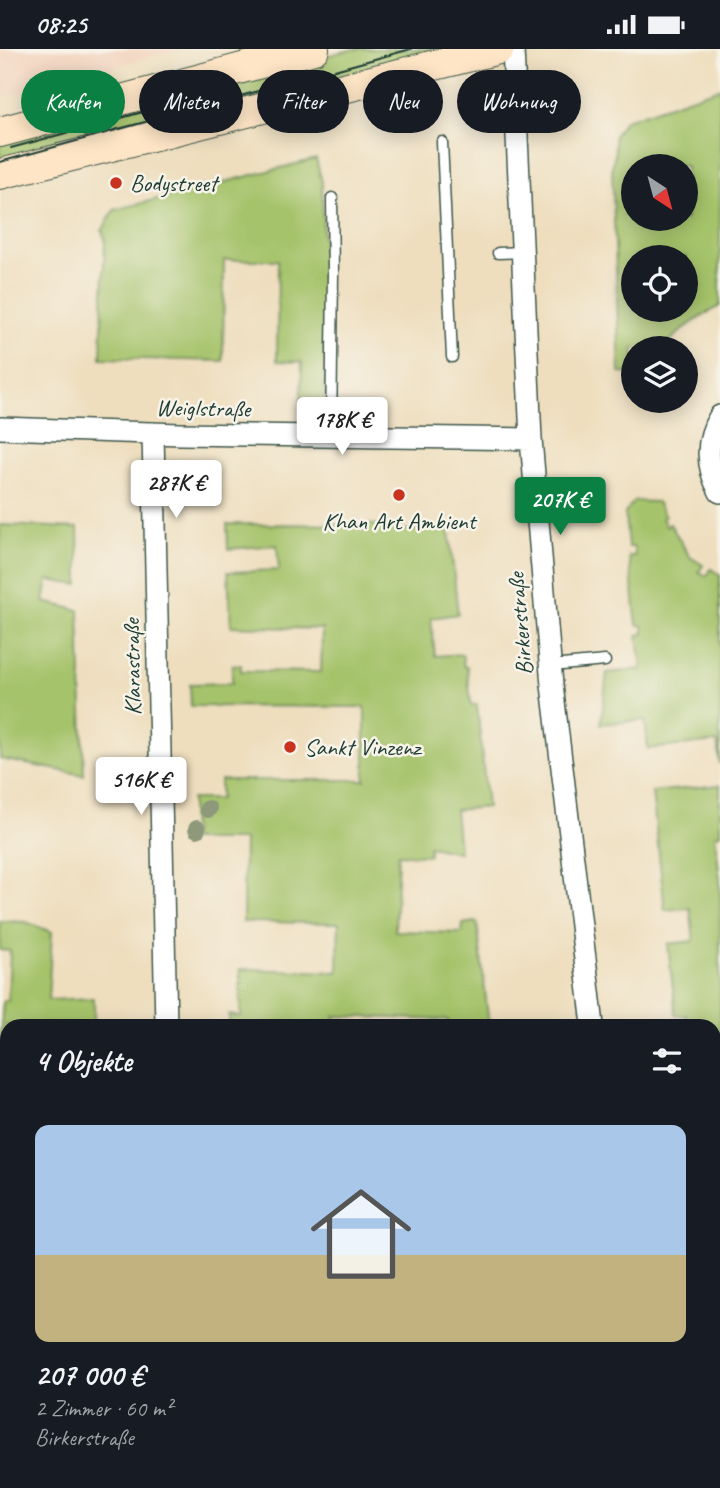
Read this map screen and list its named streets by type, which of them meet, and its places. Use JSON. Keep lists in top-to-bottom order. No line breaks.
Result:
{"streets":{"street":["Weiglstraße","Birkerstraße","Klarastraße"]},"crossings":[["Weiglstraße","Birkerstraße"],["Weiglstraße","Klarastraße"]],"places":["Bodystreet","Khan Art Ambient","Sankt Vinzenz"],"north":"bottom right","page":{"status":"08:25","chip":["Kaufen","Mieten","Filter","Neu","Wohnung"],"price":["178K €","287K €","207K €","516K €"],"heading":"4 Objekte","list":[{"name":"207 000 €","note":"2 Zimmer · 60 m² · Birkerstraße"}]}}
